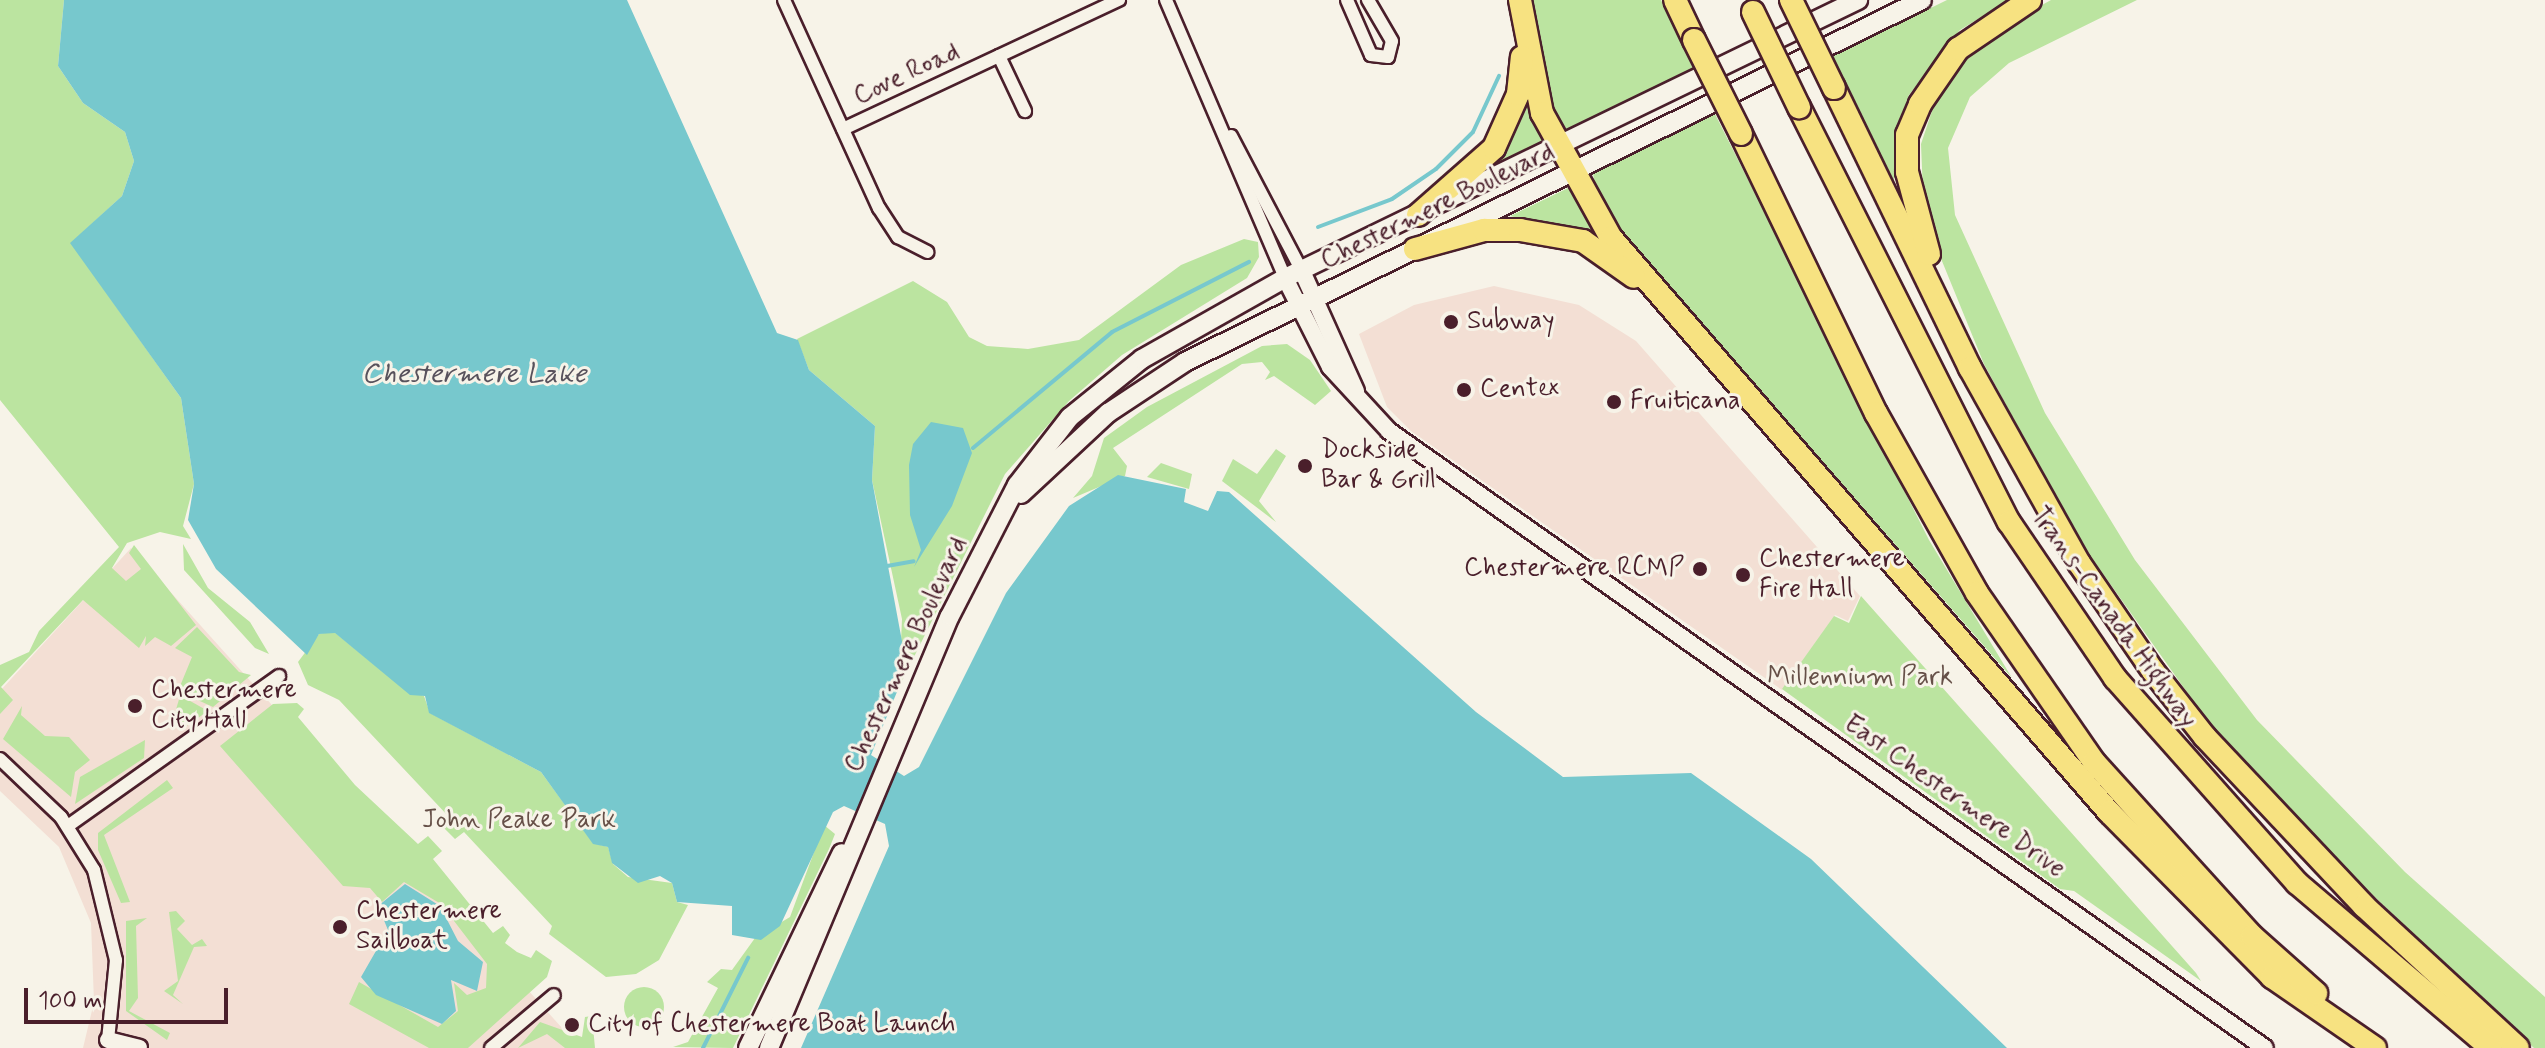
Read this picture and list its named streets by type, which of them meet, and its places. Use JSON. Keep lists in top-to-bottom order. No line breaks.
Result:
{"streets":{"highway":["Trans-Canada Highway"],"main road":["Chestermere Boulevard"],"street":["Cove Road","East Chestermere Drive"]},"crossings":[["Chestermere Boulevard","East Chestermere Drive"]],"water":["Chestermere Lake"],"parks":["Millennium Park","John Peake Park"],"places":["Subway","Centex","Fruiticana","Dockside Bar & Grill","Chestermere RCMP","Chestermere Fire Hall","Chestermere City Hall","Chestermere Sailboat","City of Chestermere Boat Launch"],"scale_bar":"100 m"}
